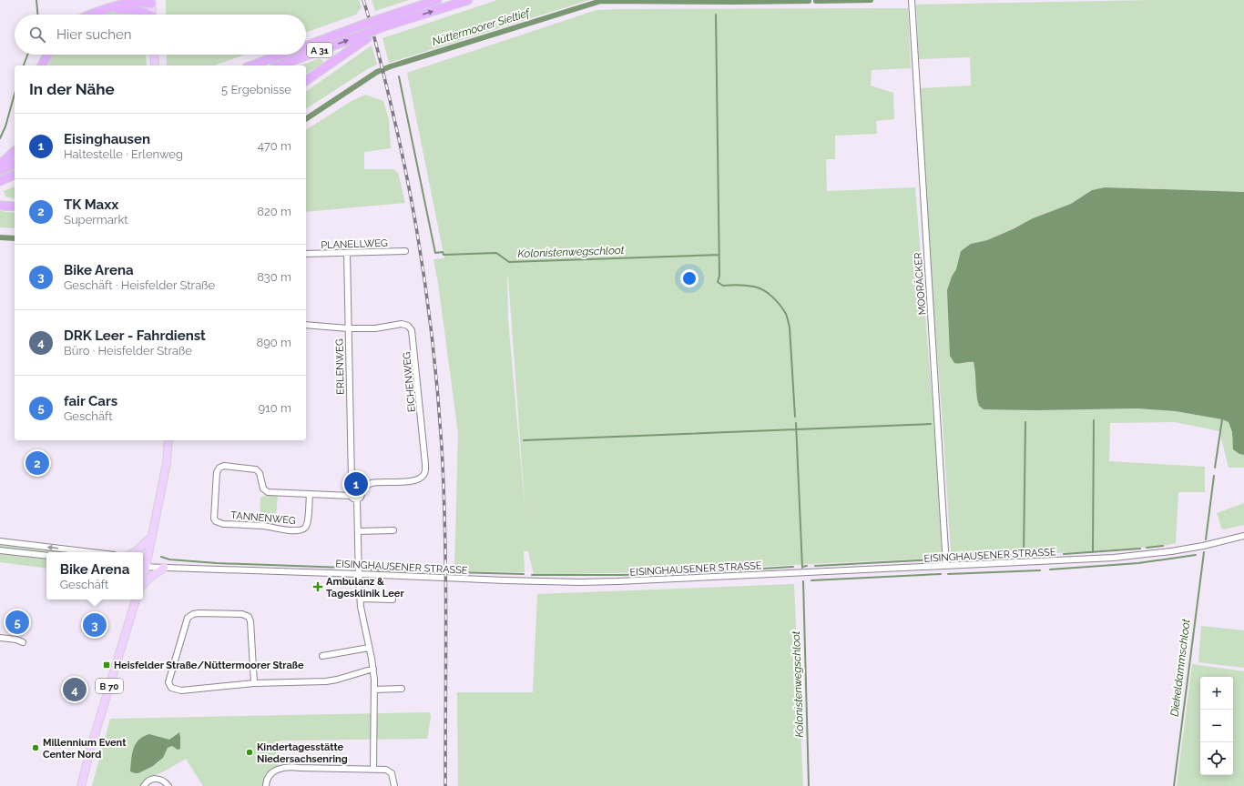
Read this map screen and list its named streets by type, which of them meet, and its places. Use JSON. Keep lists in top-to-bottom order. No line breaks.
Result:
{"streets":{"highway":["A 31"],"main road":["B 70"],"street":["PLANELLWEG","MOORÄCKER","ERLENWEG","EICHENWEG","TANNENWEG","EISINGHAUSENER STRASSE"]},"crossings":[["PLANELLWEG","ERLENWEG"],["MOORÄCKER","EISINGHAUSENER STRASSE"],["ERLENWEG","EICHENWEG"],["EICHENWEG","TANNENWEG"]],"water":["Nüttermoorer Sieltief","Kolonistenwegschloot","Diekeldammschloot"],"places":{"health":["Ambulanz & Tagesklinik Leer"],"transit":["Heisfelder Straße/Nüttermoorer Straße"],"other":["Millennium Event Center Nord","Kindertagesstätte Niedersachsenring"]},"page":{"search":"Hier suchen","heading":["In der Nähe","5 Ergebnisse"],"list":[{"mark":"1","name":"Eisinghausen","note":"Haltestelle · Erlenweg","value":"470 m"},{"mark":"2","name":"TK Maxx","note":"Supermarkt","value":"820 m"},{"mark":"3","name":"Bike Arena","note":"Geschäft · Heisfelder Straße","value":"830 m"},{"mark":"4","name":"DRK Leer - Fahrdienst","note":"Büro · Heisfelder Straße","value":"890 m"},{"mark":"5","name":"fair Cars","note":"Geschäft","value":"910 m"}],"pins":["2","1","5","3","4"],"popup":["Bike Arena","Geschäft"],"map_buttons":["+","−"]}}
